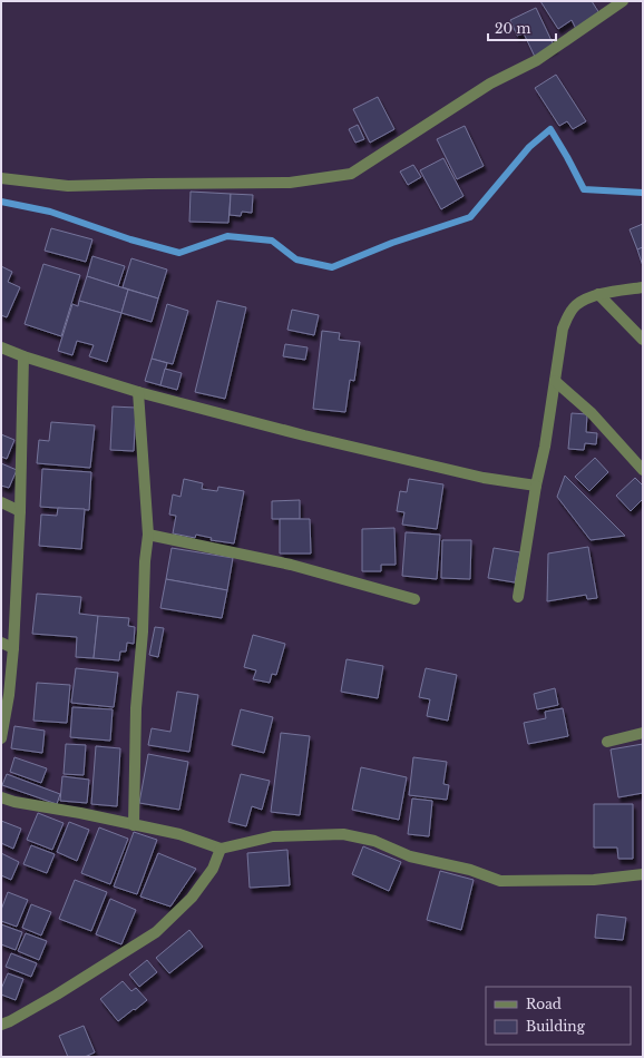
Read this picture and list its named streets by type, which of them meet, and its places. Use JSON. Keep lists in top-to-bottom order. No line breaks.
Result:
{"legend":["Road","Building"],"scale_bar":"20 m"}
